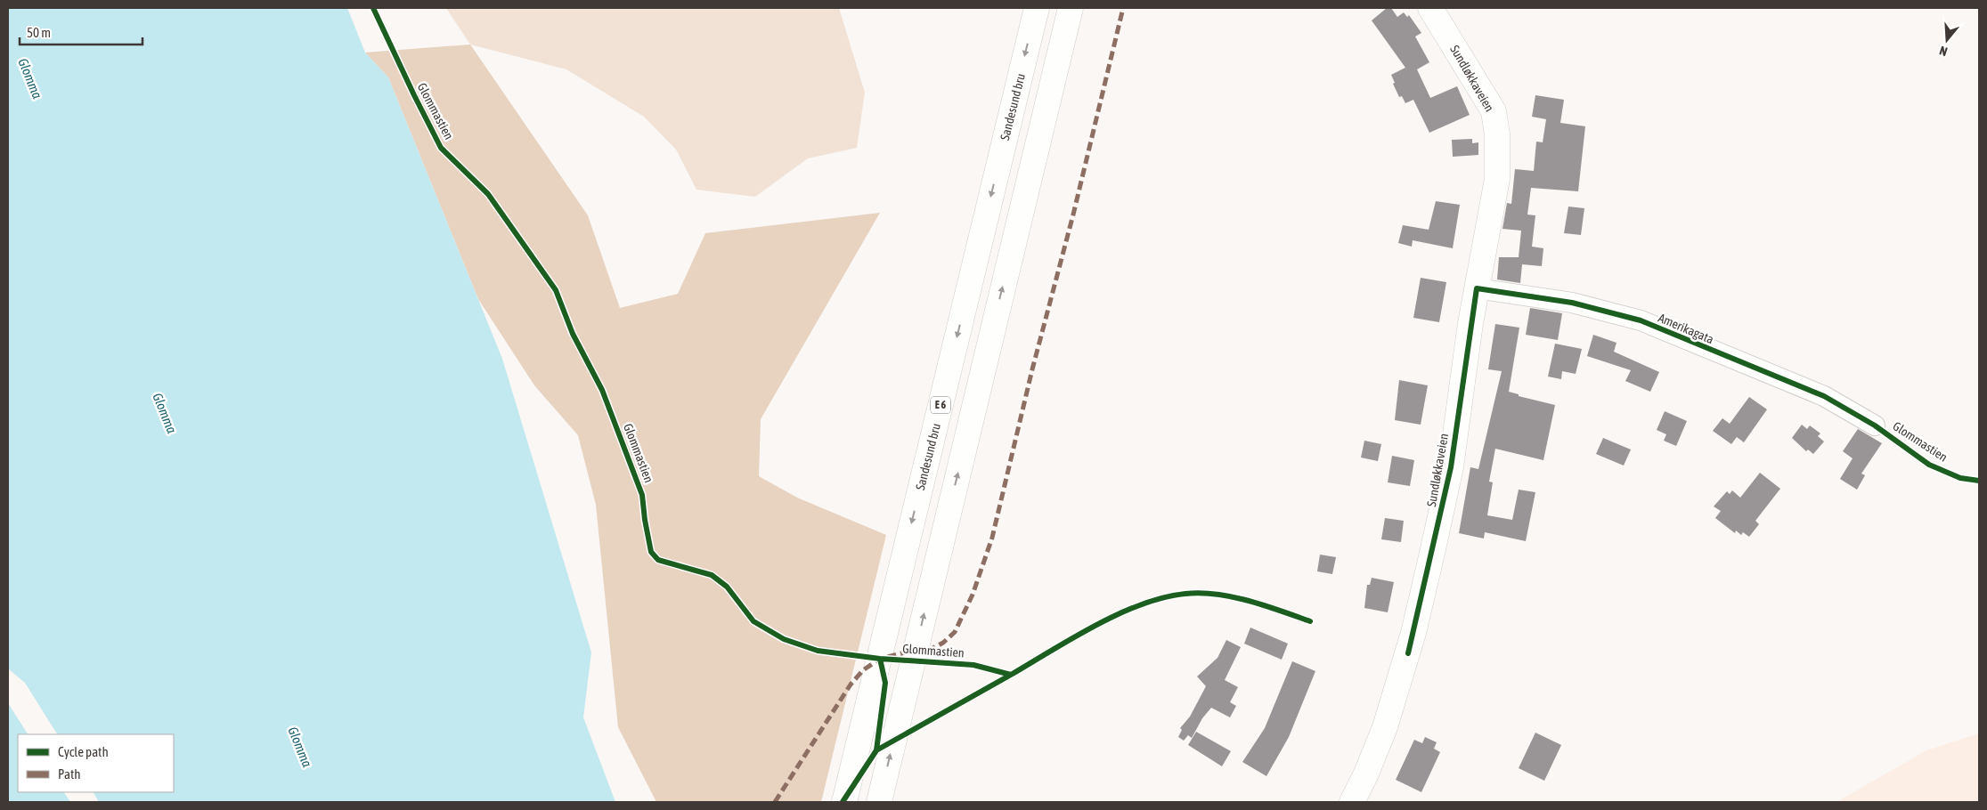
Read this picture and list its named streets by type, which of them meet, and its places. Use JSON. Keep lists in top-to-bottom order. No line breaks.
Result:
{"streets":{"main road":["Sundløkkaveien","Sandesund bru","E 6"],"street":["Amerikagata"],"cycle path":["Glommastien"]},"crossings":[["Sundløkkaveien","Amerikagata"]],"water":["Glomma"],"legend":["Cycle path","Path"],"scale_bar":"50 m","north":"bottom"}
